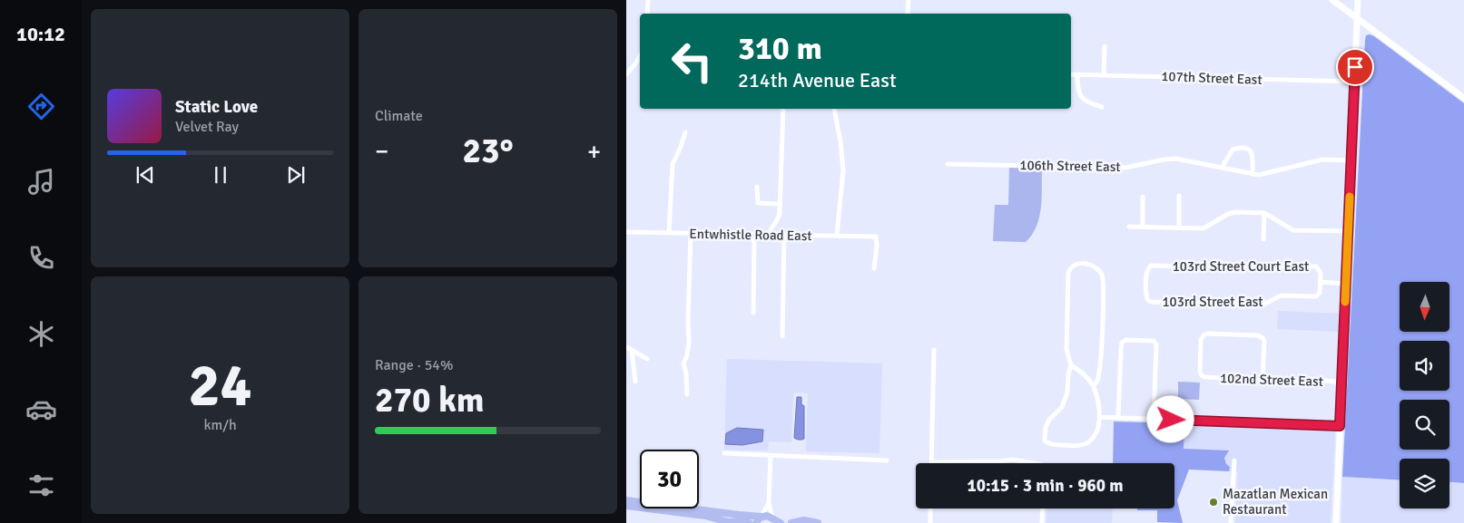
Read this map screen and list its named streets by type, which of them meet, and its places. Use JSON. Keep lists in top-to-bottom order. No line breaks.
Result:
{"streets":{"street":["107th Street East","106th Street East","Entwhistle Road East","103rd Street Court East","103rd Street East","102nd Street East"]},"crossings":[["103rd Street Court East","103rd Street East"]],"places":["Mazatlan Mexican Restaurant"],"north":"bottom","page":{"tabs":"10:12","tile":["Climate",["24","km/h"],["Range · 54%","270 km"]],"turn":["310 m","214th Avenue East"],"song":["Static Love","Velvet Ray"],"heat":["−","23°","+"],"limit":"30","trip":"10:15 · 3 min · 960 m"}}
